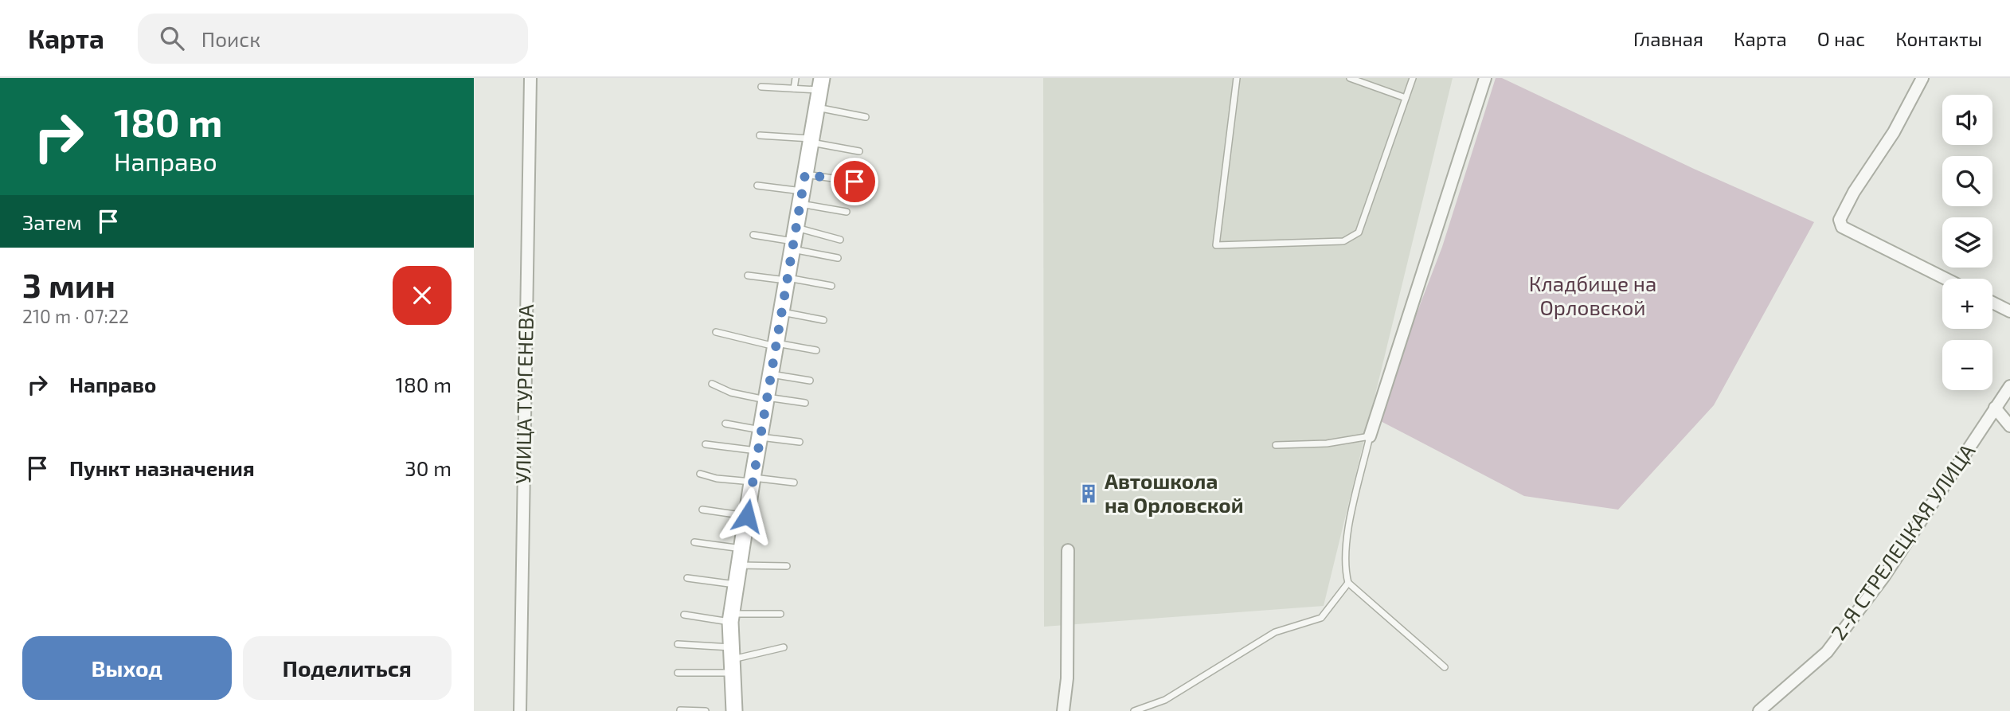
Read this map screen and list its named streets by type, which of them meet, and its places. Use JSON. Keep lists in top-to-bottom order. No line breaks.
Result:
{"streets":{"street":["УЛИЦА ТУРГЕНЕВА","2-Я СТРЕЛЕЦКАЯ УЛИЦА"]},"parks":["Кладбище на Орловской"],"places":{"building":["Автошкола на Орловской"]},"page":{"header":"Карта","search":"Поиск","nav":["Главная","Карта","О нас","Контакты"],"turn":["180 m","Направо"],"map_buttons":["+","−"],"then":"Затем","heading":["3 мин","210 m · 07:22"],"list":[{"name":"Направо","value":"180 m"},{"name":"Пункт назначения","value":"30 m"}],"buttons":["Выход","Поделиться"]}}
